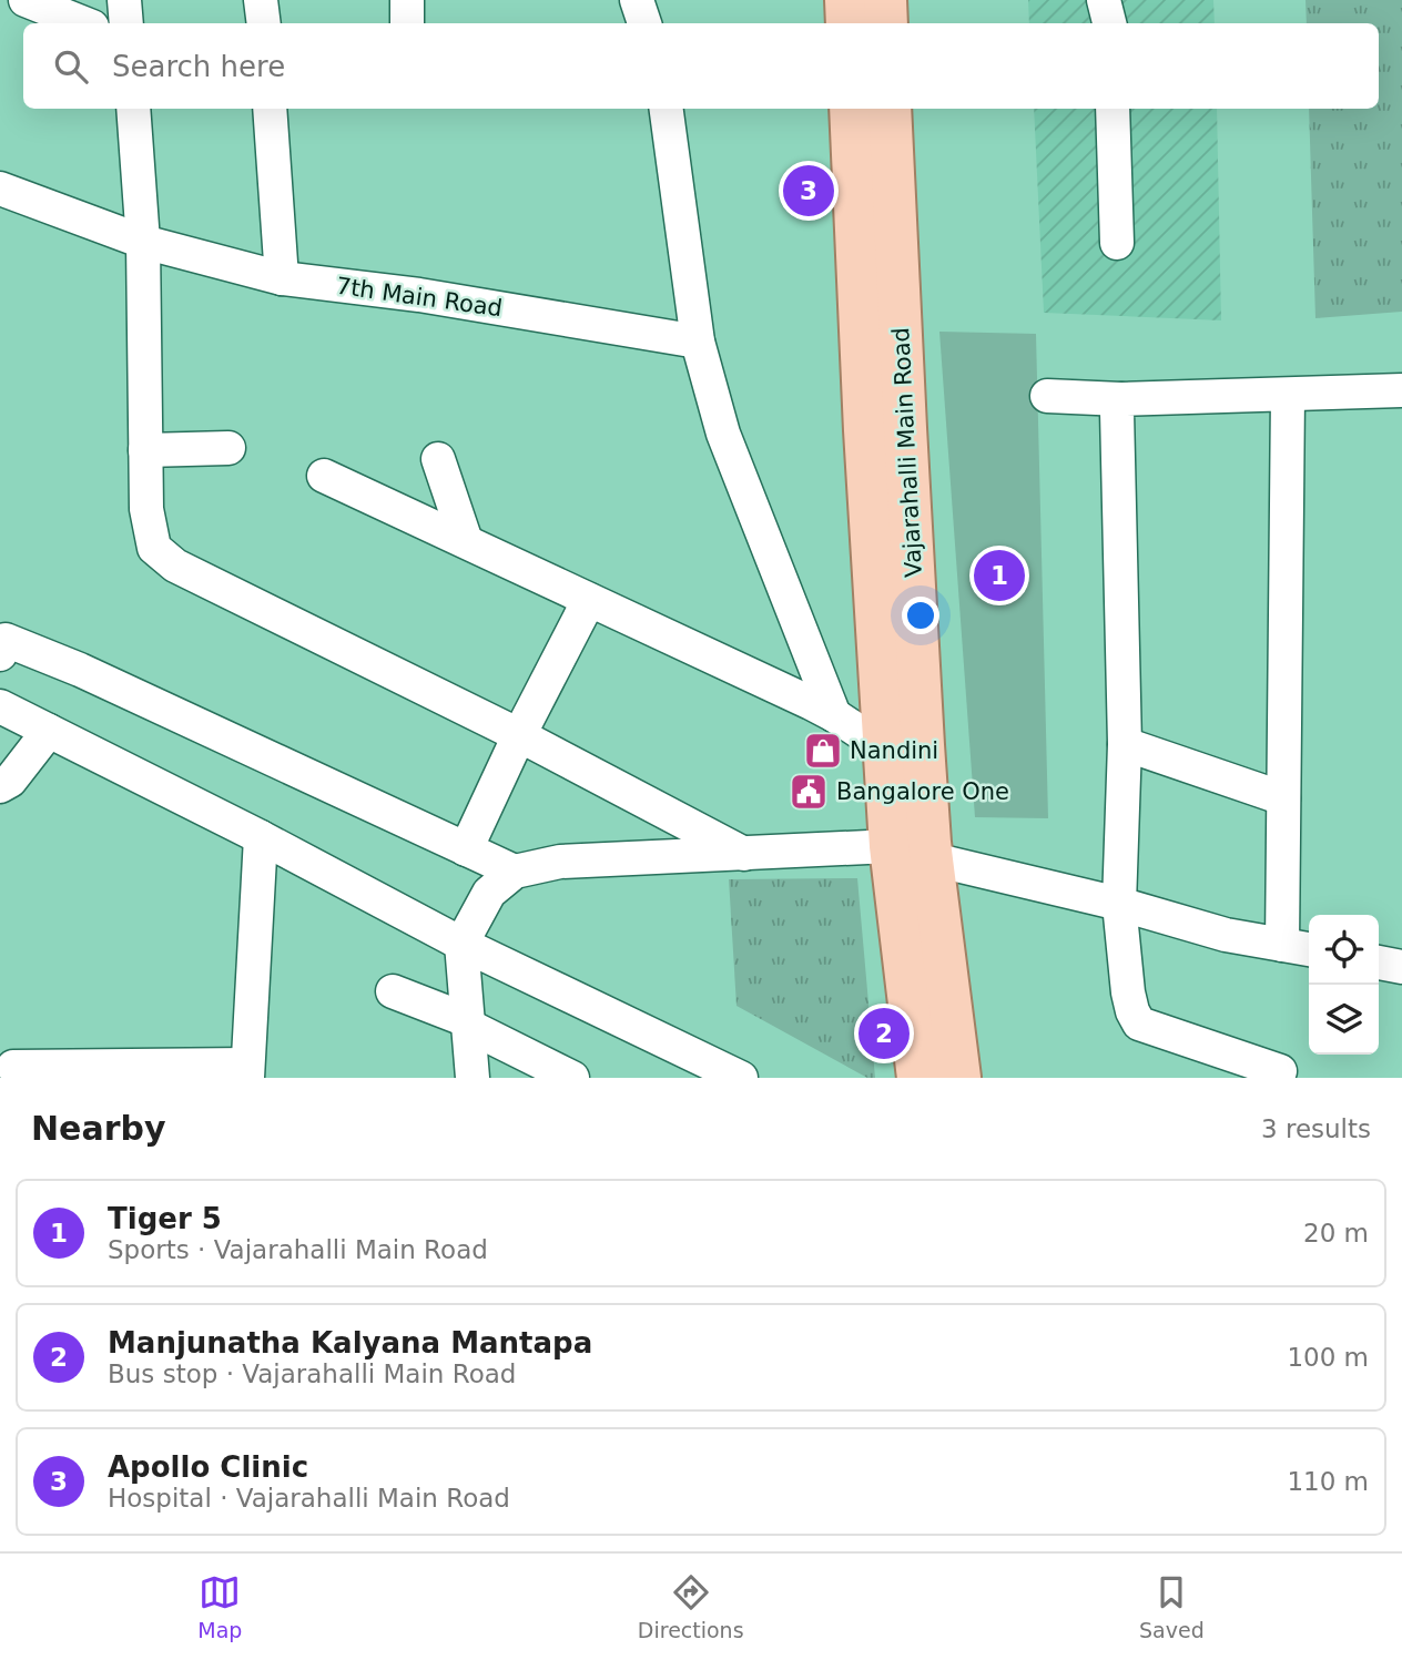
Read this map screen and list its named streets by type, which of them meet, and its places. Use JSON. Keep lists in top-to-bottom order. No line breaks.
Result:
{"streets":{"main road":["Vajarahalli Main Road"],"street":["7th Main Road"]},"places":{"shop":["Nandini"],"public building":["Bangalore One"]},"page":{"search":"Search here","pins":["3","1","2"],"heading":["Nearby","3 results"],"list":[{"mark":"1","name":"Tiger 5","note":"Sports · Vajarahalli Main Road","value":"20 m"},{"mark":"2","name":"Manjunatha Kalyana Mantapa","note":"Bus stop · Vajarahalli Main Road","value":"100 m"},{"mark":"3","name":"Apollo Clinic","note":"Hospital · Vajarahalli Main Road","value":"110 m"}],"nav":["Map","Directions","Saved"]}}
